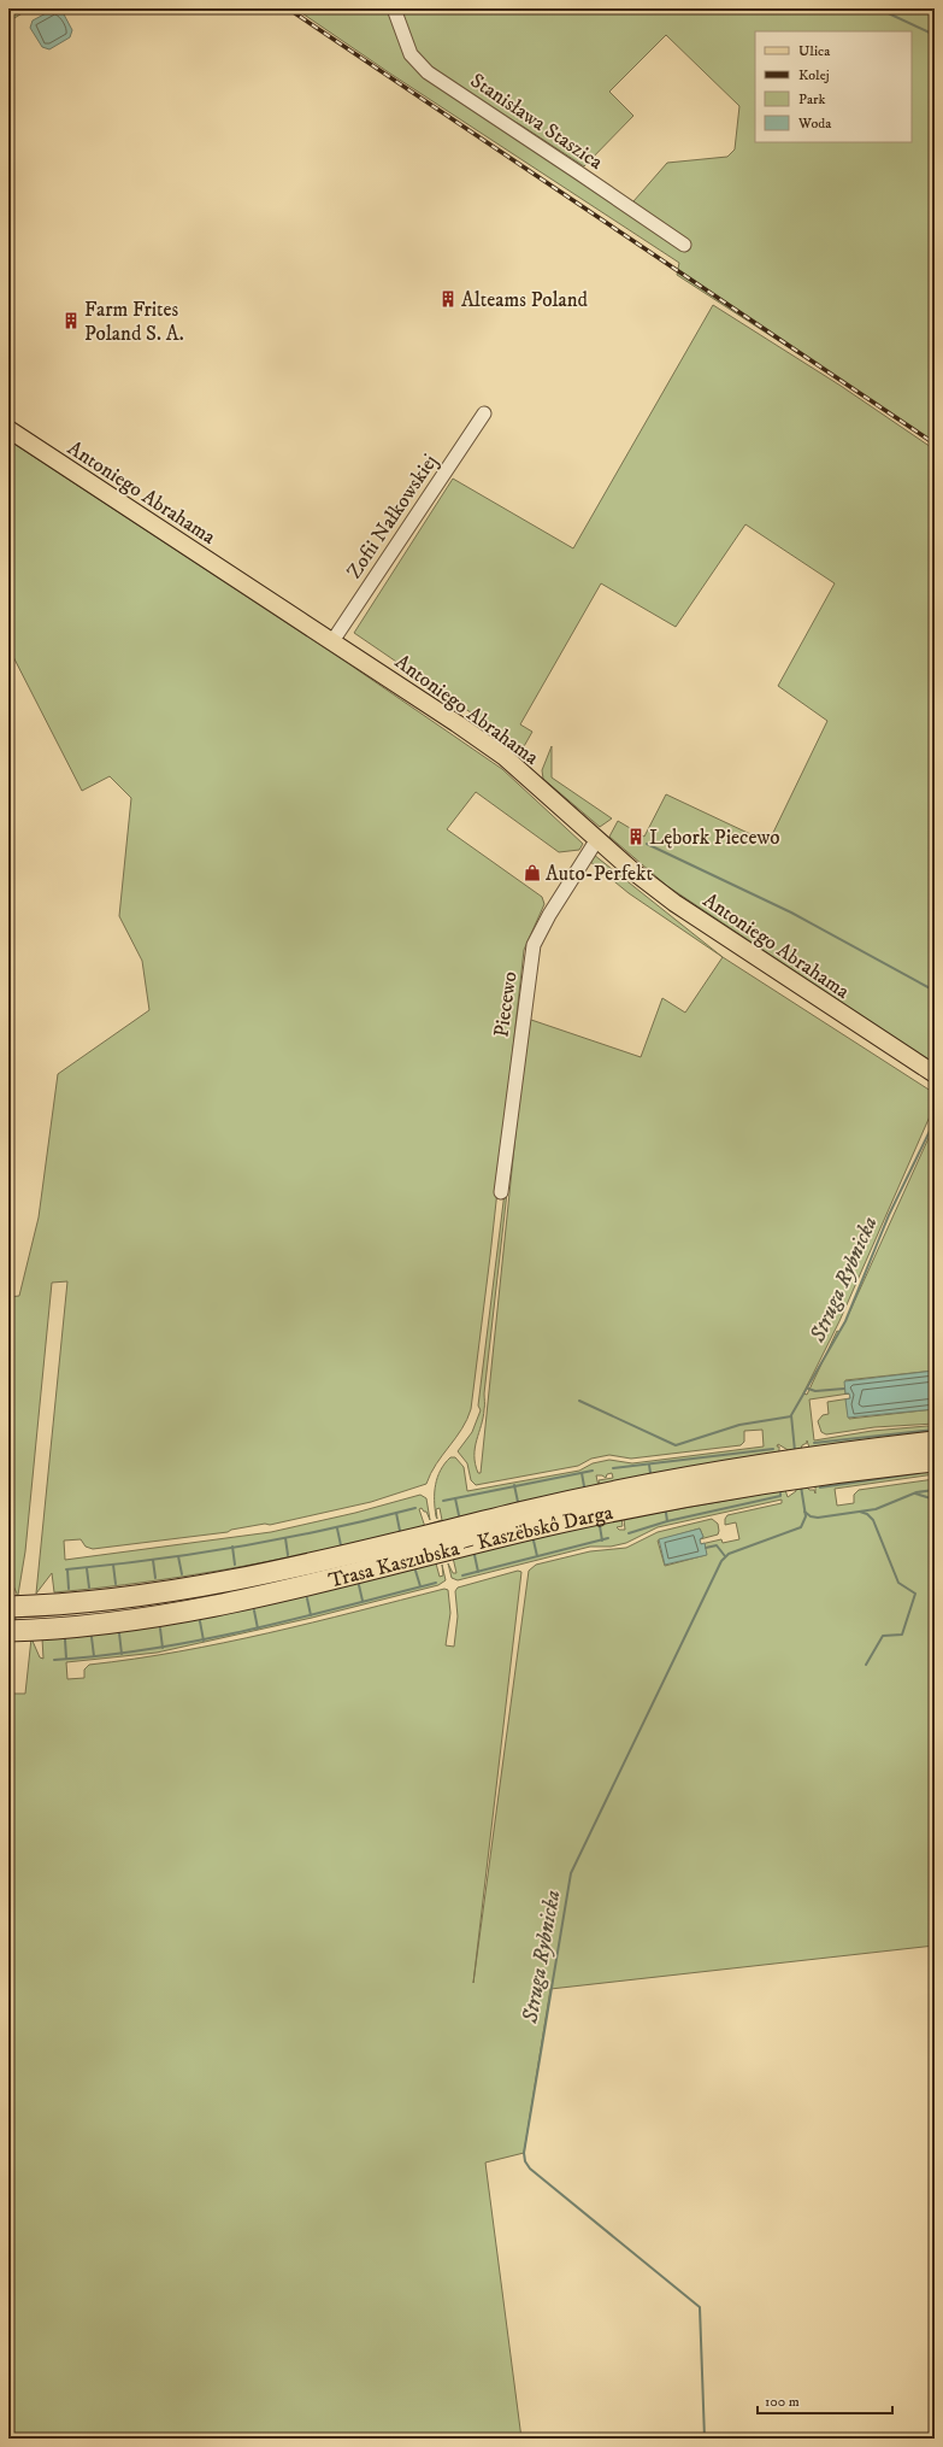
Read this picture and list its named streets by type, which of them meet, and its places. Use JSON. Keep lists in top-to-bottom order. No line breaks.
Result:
{"streets":{"highway":["Trasa Kaszubska – Kaszëbskô Darga"],"main road":["Antoniego Abrahama"],"street":["Stanisława Staszica","Zofii Nałkowskiej","Piecewo"]},"crossings":[["Antoniego Abrahama","Zofii Nałkowskiej"],["Antoniego Abrahama","Piecewo"]],"water":["Struga Rybnicka"],"places":{"building":["Alteams Poland","Farm Frites Poland S. A.","Lębork Piecewo"],"shop":["Auto-Perfekt"]},"legend":["Ulica","Kolej","Park","Woda"],"scale_bar":"100 m"}
